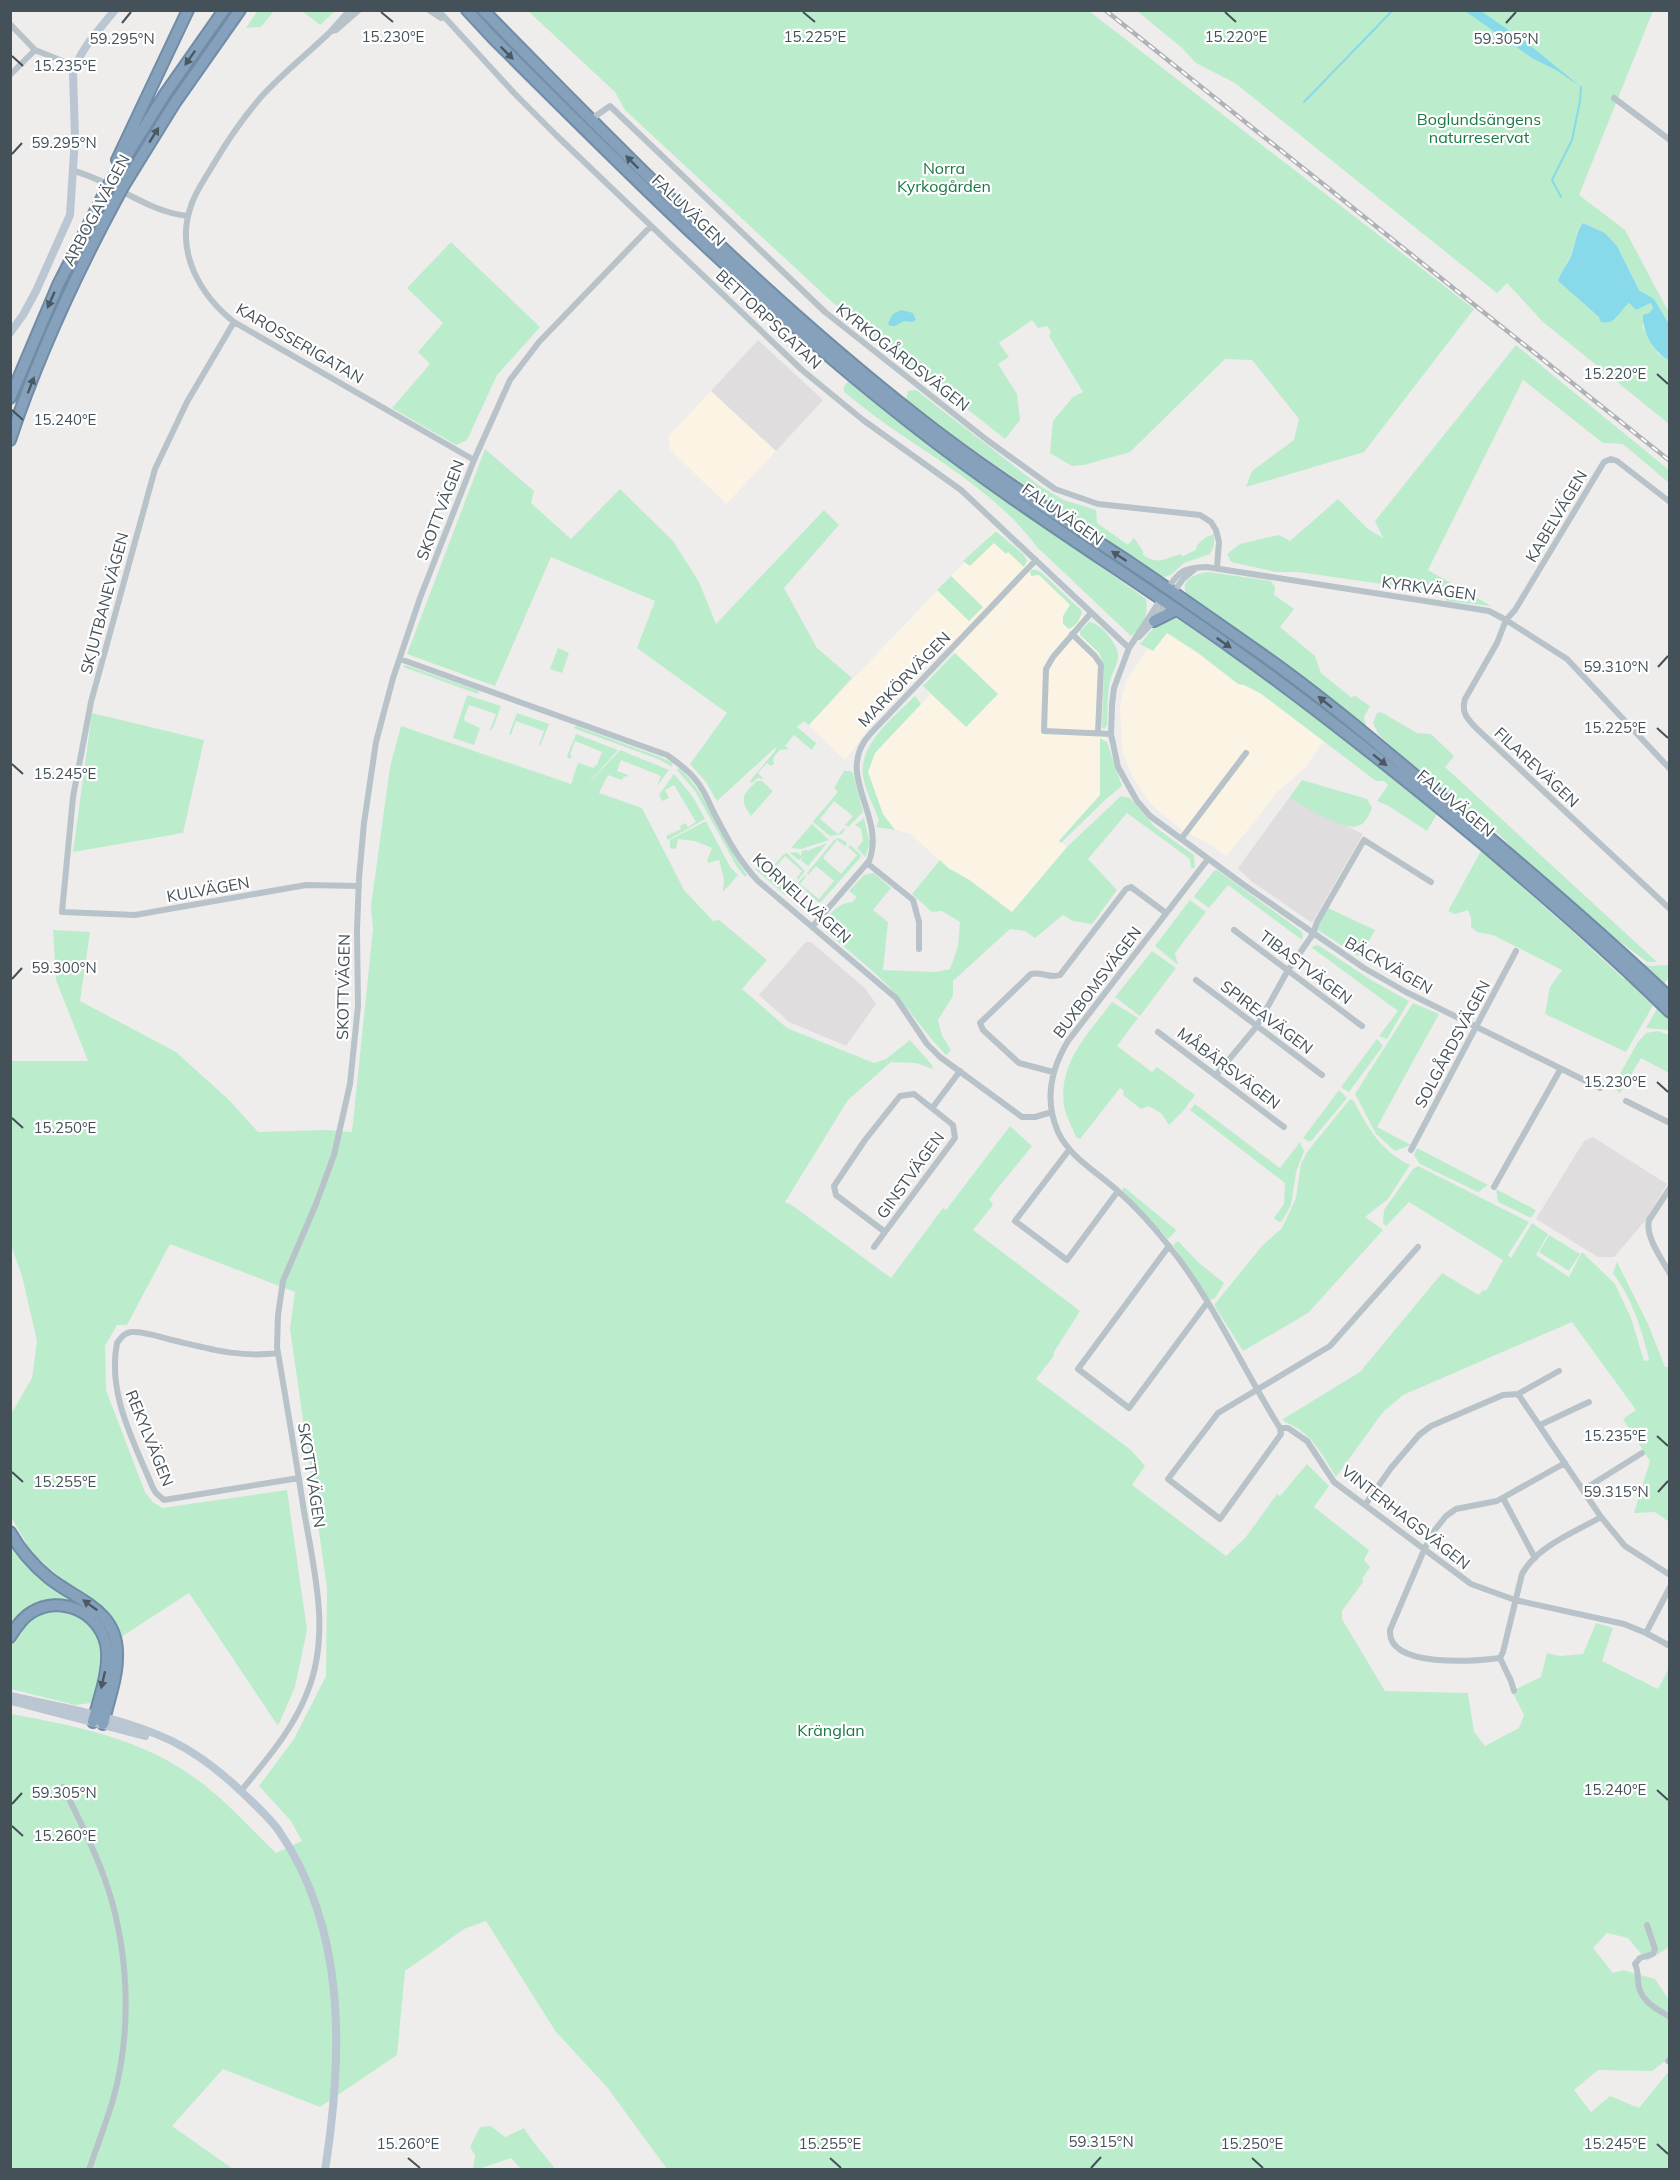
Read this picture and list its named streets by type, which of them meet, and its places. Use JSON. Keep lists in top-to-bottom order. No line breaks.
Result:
{"streets":{"highway":["ARBOGAVÄGEN","FALUVÄGEN"],"street":["BETTORPSGATAN","KAROSSERIGATAN","KYRKOGÅRDSVÄGEN","SKOTTVÄGEN","KABELVÄGEN","KYRKVÄGEN","SKJUTBANEVÄGEN","MARKÖRVÄGEN","FILAREVÄGEN","KULVÄGEN","KORNELLVÄGEN","BÄCKVÄGEN","TIBASTVÄGEN","BUXBOMSVÄGEN","SPIREAVÄGEN","SOLGÅRDSVÄGEN","MÅBÄRSVÄGEN","GINSTVÄGEN","REKYLVÄGEN","VINTERHAGSVÄGEN"]},"crossings":[["FALUVÄGEN","KYRKOGÅRDSVÄGEN"],["FALUVÄGEN","KYRKVÄGEN"],["FALUVÄGEN","BÄCKVÄGEN"],["BETTORPSGATAN","SKOTTVÄGEN"],["BETTORPSGATAN","MARKÖRVÄGEN"],["BETTORPSGATAN","BÄCKVÄGEN"],["KAROSSERIGATAN","SKOTTVÄGEN"],["KAROSSERIGATAN","SKJUTBANEVÄGEN"],["KYRKOGÅRDSVÄGEN","KYRKVÄGEN"],["SKOTTVÄGEN","KULVÄGEN"],["SKOTTVÄGEN","KORNELLVÄGEN"],["SKOTTVÄGEN","REKYLVÄGEN"],["KABELVÄGEN","KYRKVÄGEN"],["KABELVÄGEN","FILAREVÄGEN"],["KYRKVÄGEN","FILAREVÄGEN"],["SKJUTBANEVÄGEN","KULVÄGEN"],["MARKÖRVÄGEN","KORNELLVÄGEN"],["KORNELLVÄGEN","BUXBOMSVÄGEN"],["KORNELLVÄGEN","GINSTVÄGEN"],["BÄCKVÄGEN","BUXBOMSVÄGEN"],["BÄCKVÄGEN","SOLGÅRDSVÄGEN"],["BUXBOMSVÄGEN","VINTERHAGSVÄGEN"]],"parks":["Boglundsängens naturreservat","Norra Kyrkogården","Kränglan"],"coordinates":["15.230°E","15.225°E","15.220°E","59.295°N","59.305°N","15.235°E","15.240°E","59.310°N","15.245°E","59.300°N","15.250°E","15.255°E","59.315°N","15.260°E"]}
